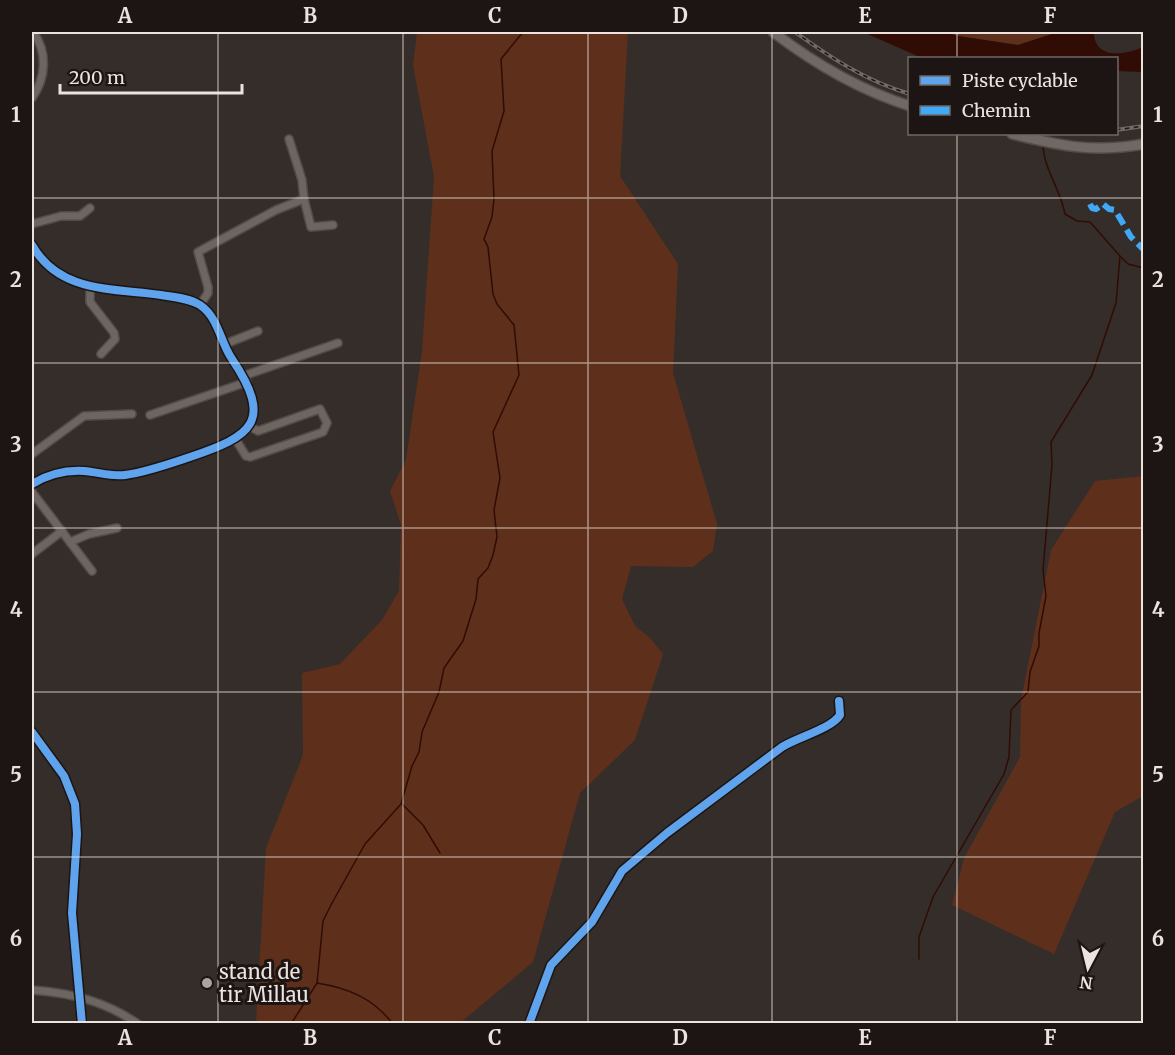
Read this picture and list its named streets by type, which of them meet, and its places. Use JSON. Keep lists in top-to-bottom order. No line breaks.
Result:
{"places":["stand de tir Millau"],"legend":["Piste cyclable","Chemin"],"scale_bar":"200 m","north":"bottom","grid":{"columns":["A","B","C","D","E","F"],"rows":["1","2","3","4","5","6"]}}
